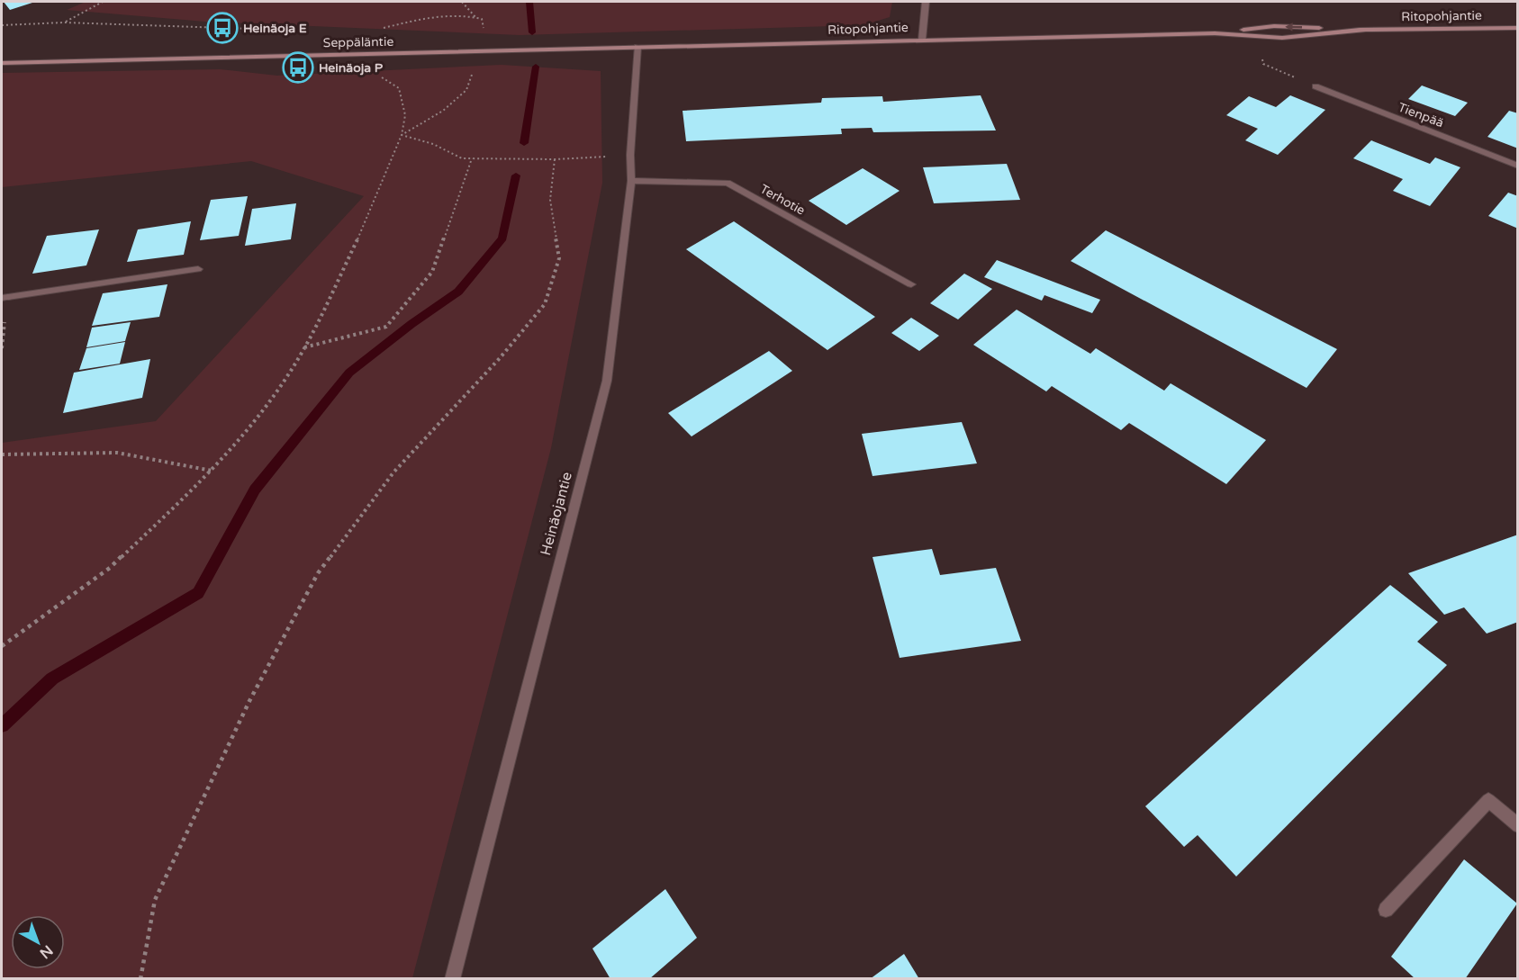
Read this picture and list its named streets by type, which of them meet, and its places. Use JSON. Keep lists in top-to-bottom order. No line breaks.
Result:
{"streets":{"main road":["Ritopohjantie","Seppäläntie"],"street":["Tienpää","Terhotie","Heinäojantie"]},"crossings":[["Ritopohjantie","Seppäläntie"],["Ritopohjantie","Heinäojantie"],["Terhotie","Heinäojantie"]],"places":{"bus stop":["Heinäoja E","Heinäoja P"]},"north":"bottom right"}
